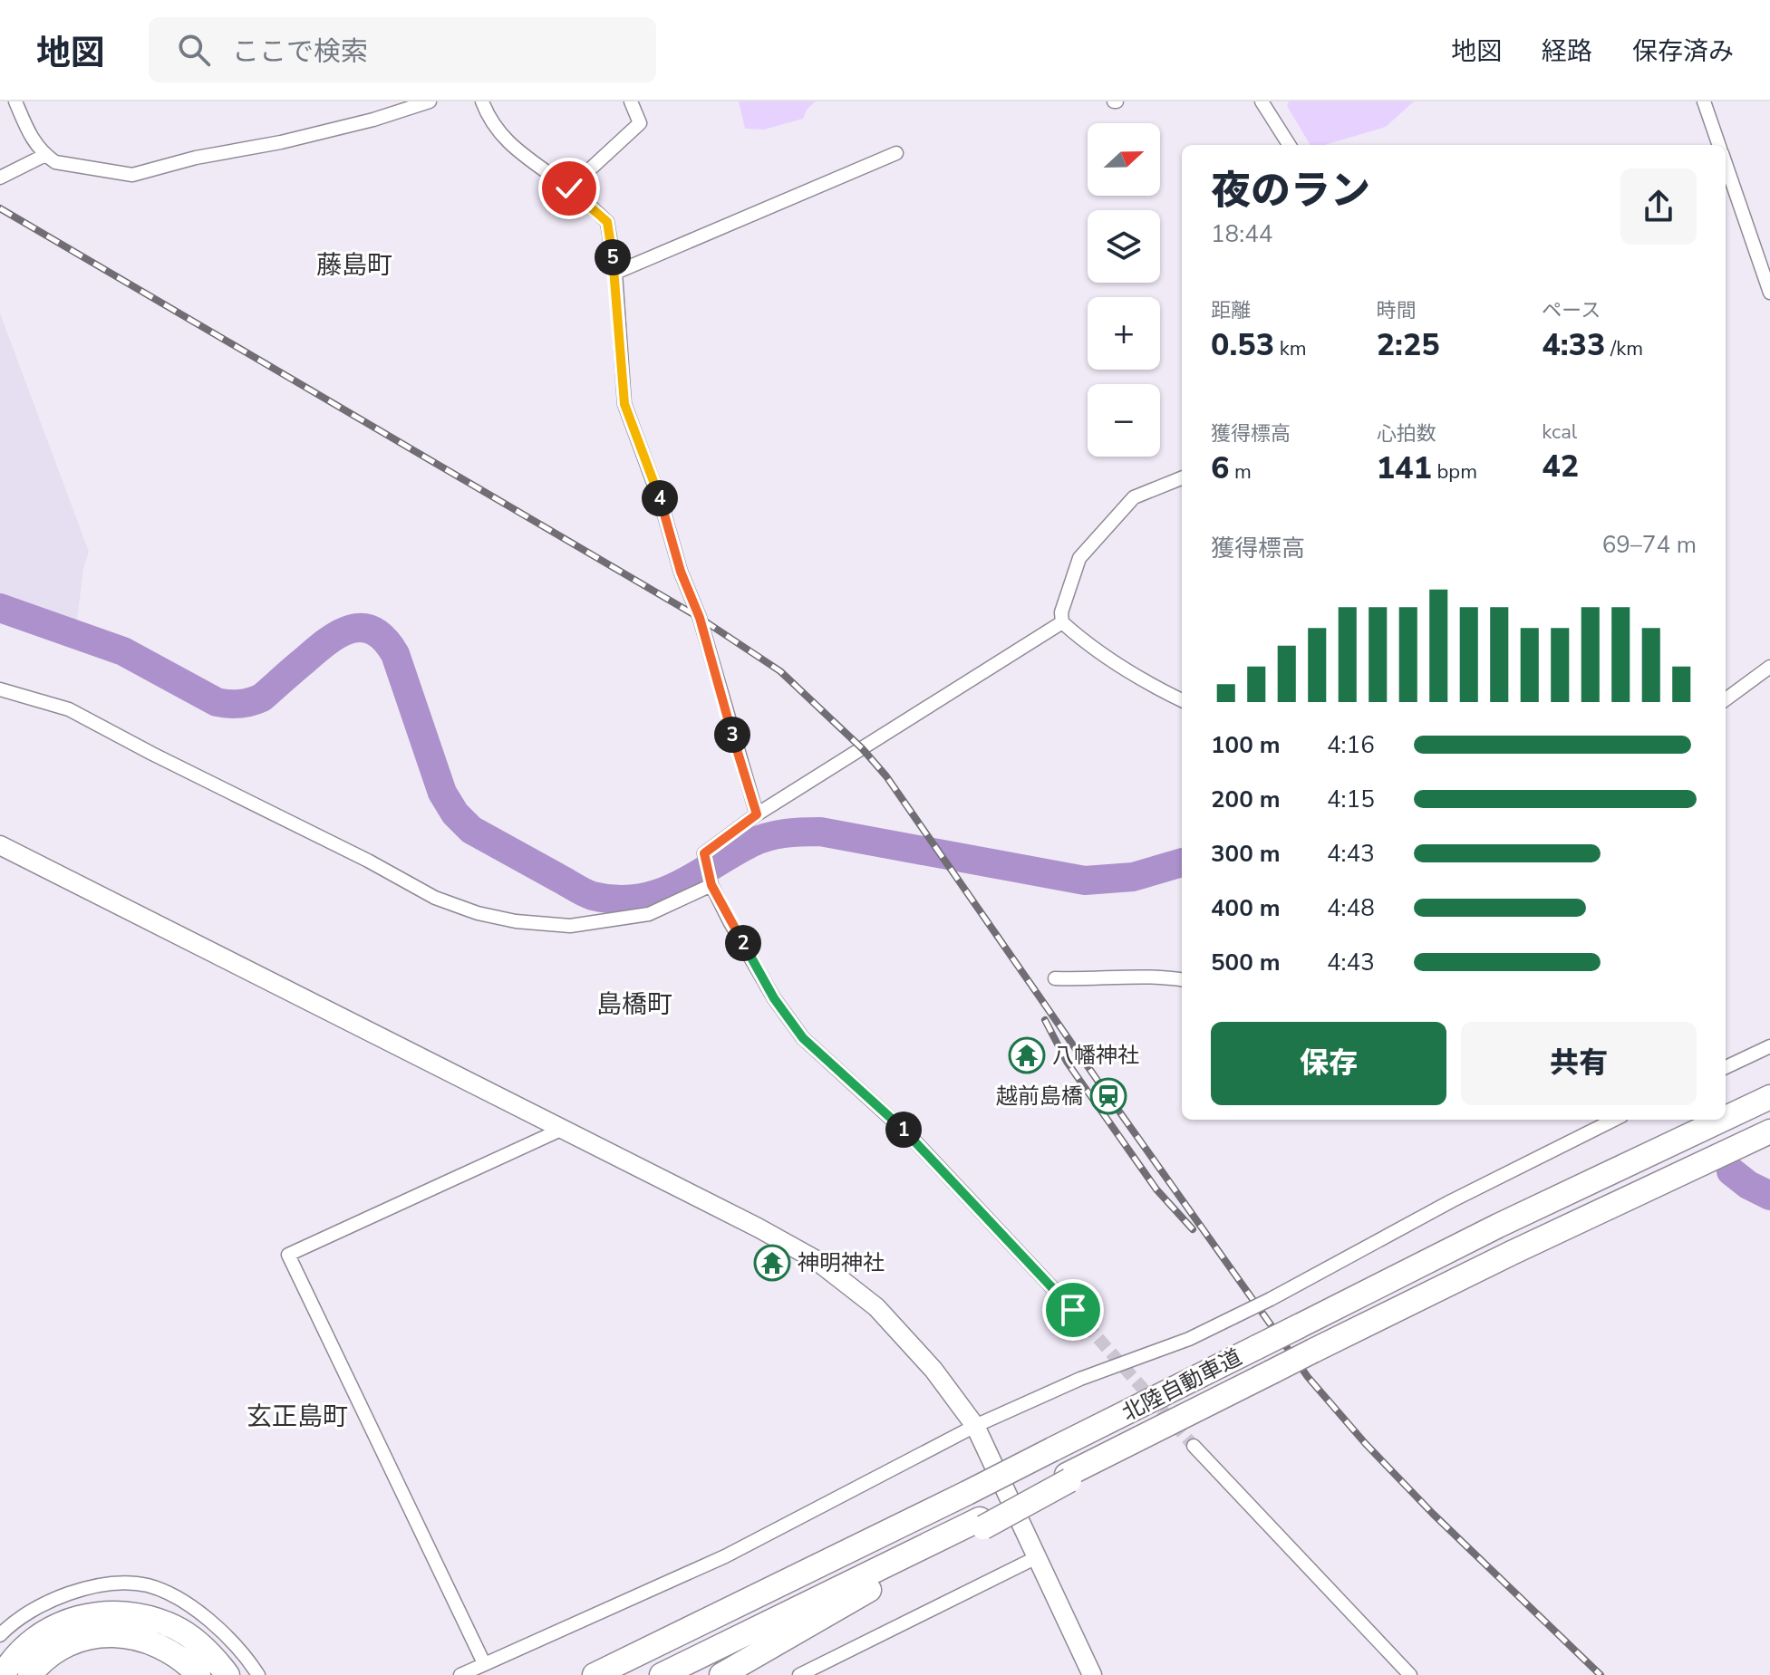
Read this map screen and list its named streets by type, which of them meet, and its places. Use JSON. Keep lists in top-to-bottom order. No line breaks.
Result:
{"streets":{"highway":["北陸自動車道"]},"districts":["藤島町","島橋町","玄正島町"],"places":{"temple":["八幡神社","神明神社"],"station":["越前島橋"]},"north":"right","page":{"header":"地図","search":"ここで検索","nav":["地図","経路","保存済み"],"map_buttons":["+","−"],"heading":["夜のラン","18:44"],"pins":["5","4","3","2","1"],"stats":[["距離","0.53 km"],["時間","2:25"],["ペース","4:33 /km"],["獲得標高","6 m"],["心拍数","141 bpm"],["kcal","42"]],"chart":["獲得標高","69–74 m"],"list":[{"name":"100 m","note":"4:16"},{"name":"200 m","note":"4:15"},{"name":"300 m","note":"4:43"},{"name":"400 m","note":"4:48"},{"name":"500 m","note":"4:43"}],"buttons":["保存","共有"]}}
